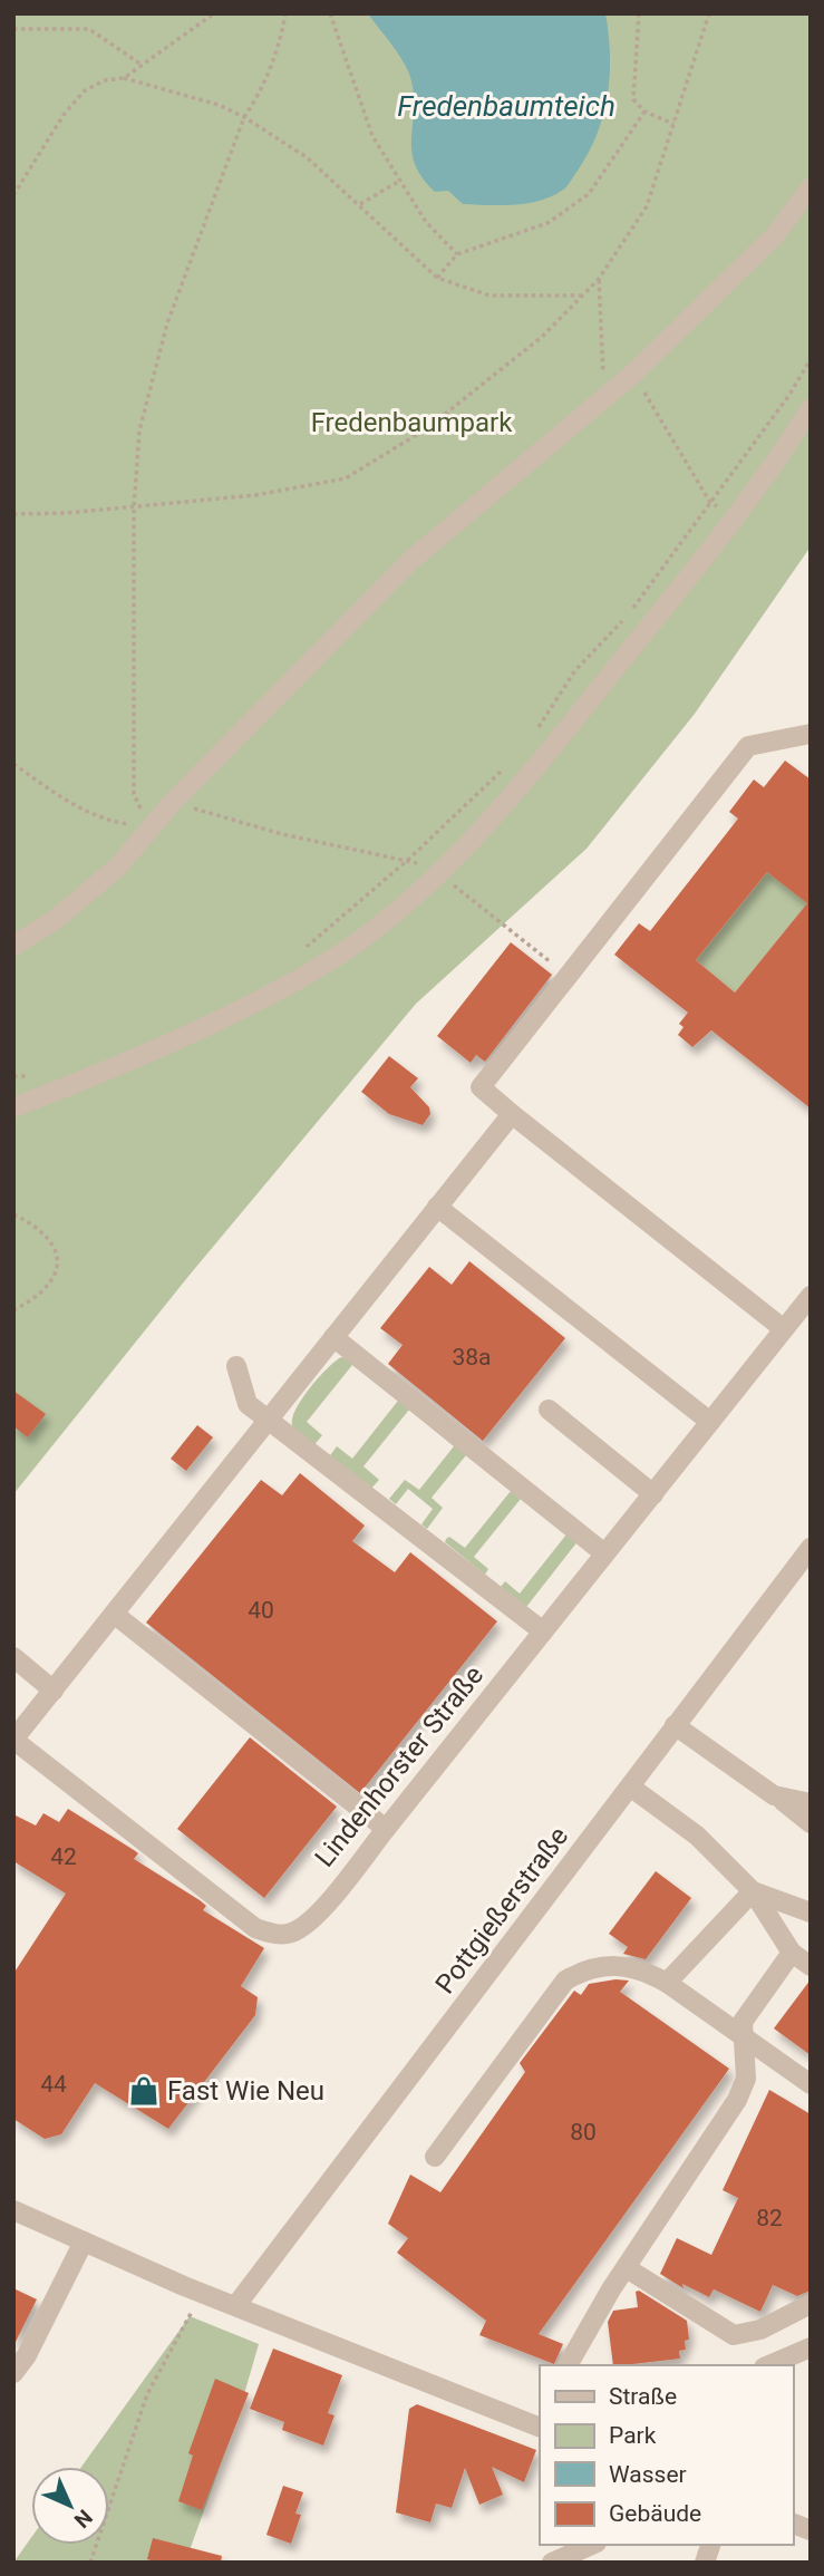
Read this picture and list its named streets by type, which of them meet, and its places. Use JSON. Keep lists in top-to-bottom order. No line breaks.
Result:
{"streets":{"street":["Lindenhorster Straße","Pottgießerstraße"]},"water":["Fredenbaumteich"],"parks":["Fredenbaumpark"],"places":{"shop":["Fast Wie Neu"]},"house_numbers":["38a","40","42","44","80","82"],"legend":["Straße","Park","Wasser","Gebäude"],"north":"bottom right"}
